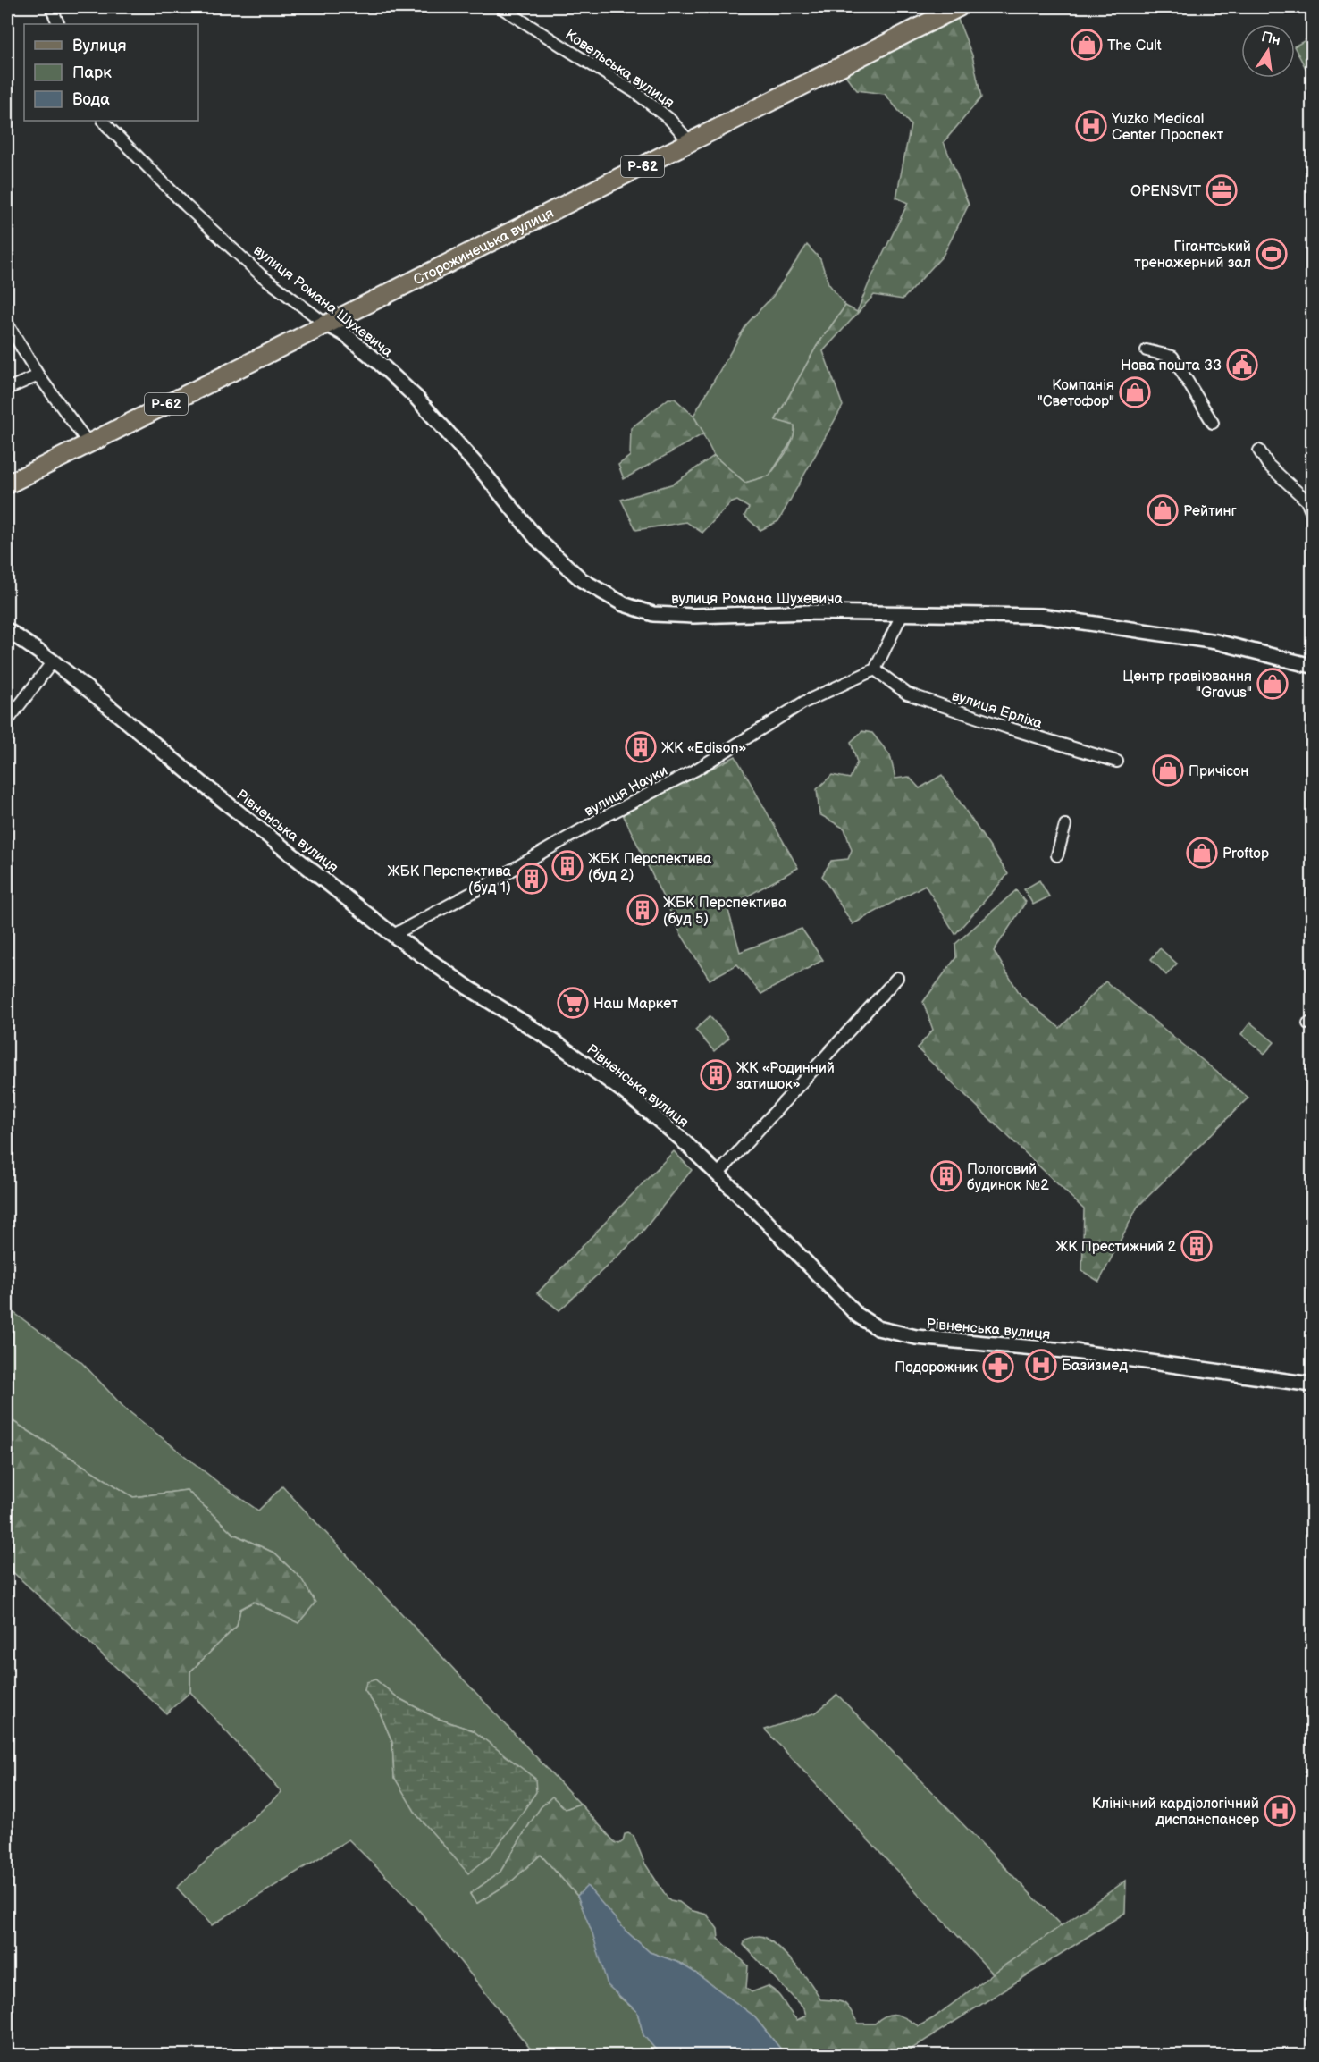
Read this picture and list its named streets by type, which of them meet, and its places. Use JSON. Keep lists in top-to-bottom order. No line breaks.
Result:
{"streets":{"main road":["Р-62","Сторожинецька вулиця"],"street":["Ковельська вулиця","вулиця Романа Шухевича","вулиця Ерліха","вулиця Науки","Рівненська вулиця"]},"crossings":[["Ковельська вулиця","Сторожинецька вулиця"],["Сторожинецька вулиця","вулиця Романа Шухевича"],["вулиця Ерліха","вулиця Науки"],["вулиця Науки","Рівненська вулиця"]],"places":{"shop":["The Cult","Компанія \"Светофор\"","Рейтинг","Центр гравіювання \"Gravus\"","Причісон","Proftop"],"hospital":["Yuzko Medical Center Проспект","Базизмед","Клінічний кардіологічний диспанспансер"],"office":["OPENSVIT"],"sports":["Гігантський тренажерний зал"],"public building":["Нова пошта 33"],"building":["ЖК «Edison»","ЖБК Перспектива (буд 2)","ЖБК Перспектива (буд 1)","ЖБК Перспектива (буд 5)","ЖК «Родинний затишок»","Пологовий будинок №2","ЖК Престижний 2"],"supermarket":["Наш Маркет"],"pharmacy":["Подорожник"]},"legend":["Вулиця","Парк","Вода"],"north":"top"}
